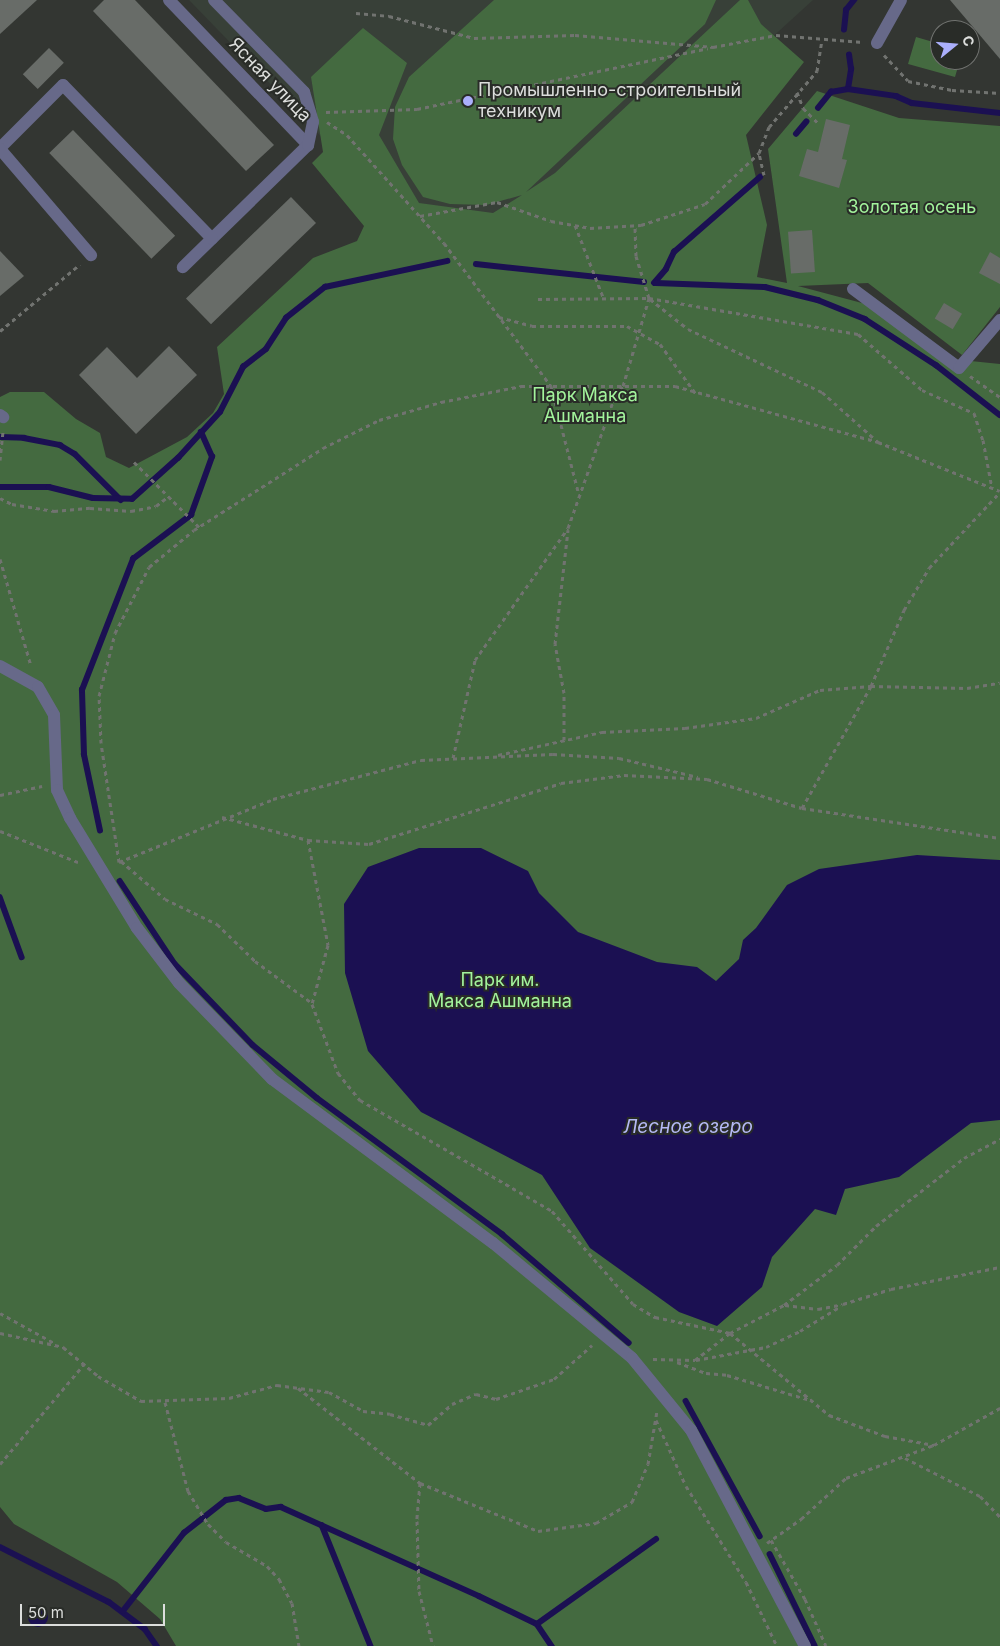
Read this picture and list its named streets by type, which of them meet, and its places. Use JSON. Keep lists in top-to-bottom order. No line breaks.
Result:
{"streets":{"street":["Ясная улица"]},"water":["Лесное озеро"],"parks":["Золотая осень","Парк Макса Ашманна","Парк им. Макса Ашманна"],"places":["Промышленно-строительный техникум"],"scale_bar":"50 m","north":"right"}
